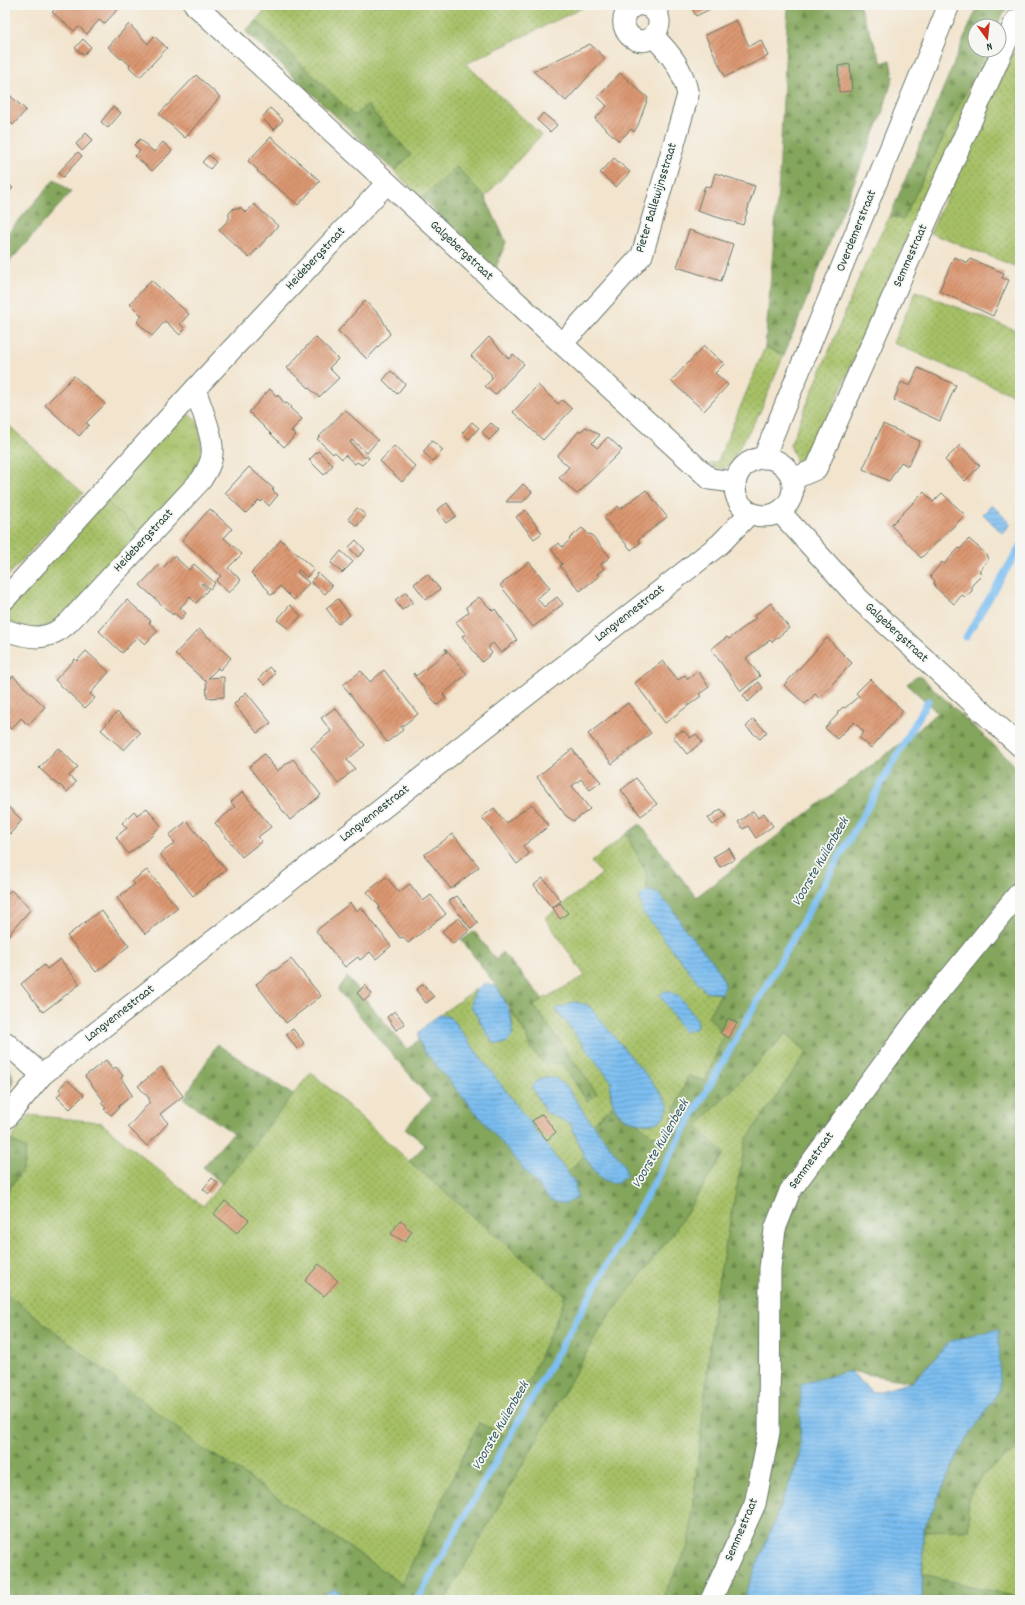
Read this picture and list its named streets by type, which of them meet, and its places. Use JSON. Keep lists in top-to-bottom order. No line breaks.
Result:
{"streets":{"street":["Pieter Ballewijnsstraat","Overdemerstraat","Galgebergstraat","Semmestraat","Heidebergstraat","Langvennestraat"]},"crossings":[["Pieter Ballewijnsstraat","Galgebergstraat"],["Overdemerstraat","Galgebergstraat"],["Overdemerstraat","Semmestraat"],["Overdemerstraat","Langvennestraat"],["Galgebergstraat","Semmestraat"],["Galgebergstraat","Heidebergstraat"],["Galgebergstraat","Langvennestraat"],["Semmestraat","Langvennestraat"]],"water":["Voorste Kuilenbeek"],"north":"bottom"}
